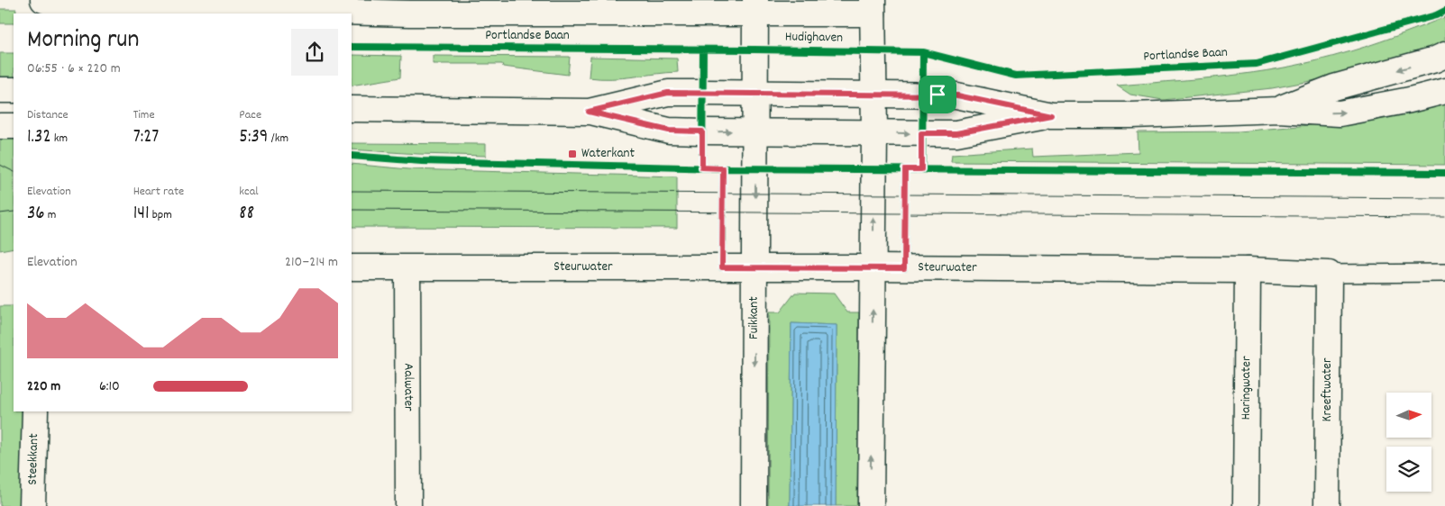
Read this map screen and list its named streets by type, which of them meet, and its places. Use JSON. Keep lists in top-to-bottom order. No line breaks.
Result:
{"streets":{"street":["Steurwater","Fuikkant","Aalwater","Haringwater","Kreeftwater","Steekkant"],"cycle path":["Portlandse Baan"]},"crossings":[["Steurwater","Fuikkant"],["Steurwater","Aalwater"],["Steurwater","Haringwater"],["Steurwater","Kreeftwater"]],"places":{"transit":["Waterkant"]},"north":"right","page":{"heading":["Morning run","06:55 · 6 × 220 m"],"stats":[["Distance","1.32 km"],["Time","7:27"],["Pace","5:39 /km"],["Elevation","36 m"],["Heart rate","141 bpm"],["kcal","88"]],"chart":["Elevation","210–214 m"],"list":[{"name":"220 m","note":"6:10"}]}}
